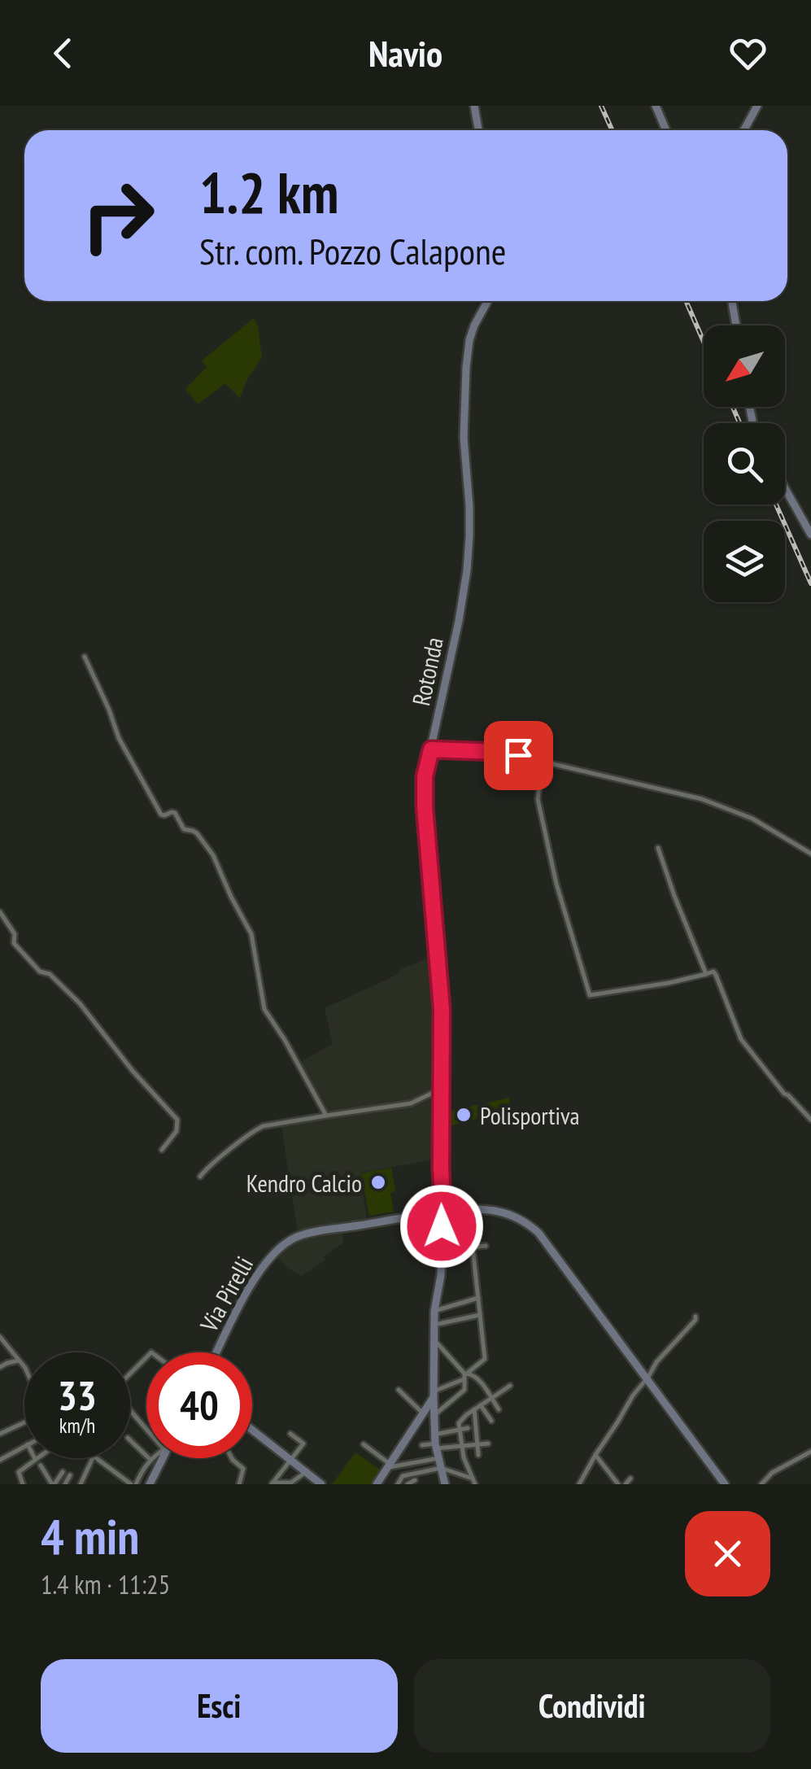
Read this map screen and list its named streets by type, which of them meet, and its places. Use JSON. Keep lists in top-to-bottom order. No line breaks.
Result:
{"streets":{"main road":["Rotonda","Via Pirelli"]},"crossings":[["Rotonda","Via Pirelli"]],"places":["Polisportiva","Kendro Calcio"],"north":"bottom left","page":{"header":"Navio","turn":["1.2 km","Str. com. Pozzo Calapone"],"speed":"33 km/h","limit":"40","heading":["4 min","1.4 km · 11:25"],"buttons":["Esci","Condividi"]}}
